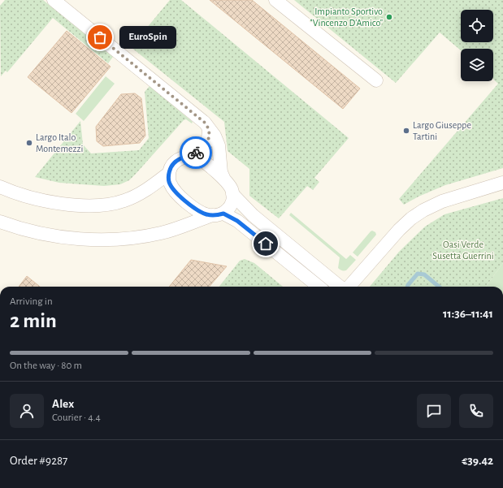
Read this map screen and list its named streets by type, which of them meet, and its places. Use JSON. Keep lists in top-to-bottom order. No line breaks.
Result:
{"parks":["Oasi Verde Susetta Guerrini"],"places":["Impianto Sportivo \"Vincenzo D'Amico\"","EuroSpin","Largo Giuseppe Tartini","Largo Italo Montemezzi"],"page":{"bubble":"EuroSpin","heading":["2 min","Arriving in","11:36–11:41"],"panel":["Alex","Courier · 4.4","Order #9287","€39.42"],"bar":"On the way · 80 m"}}
